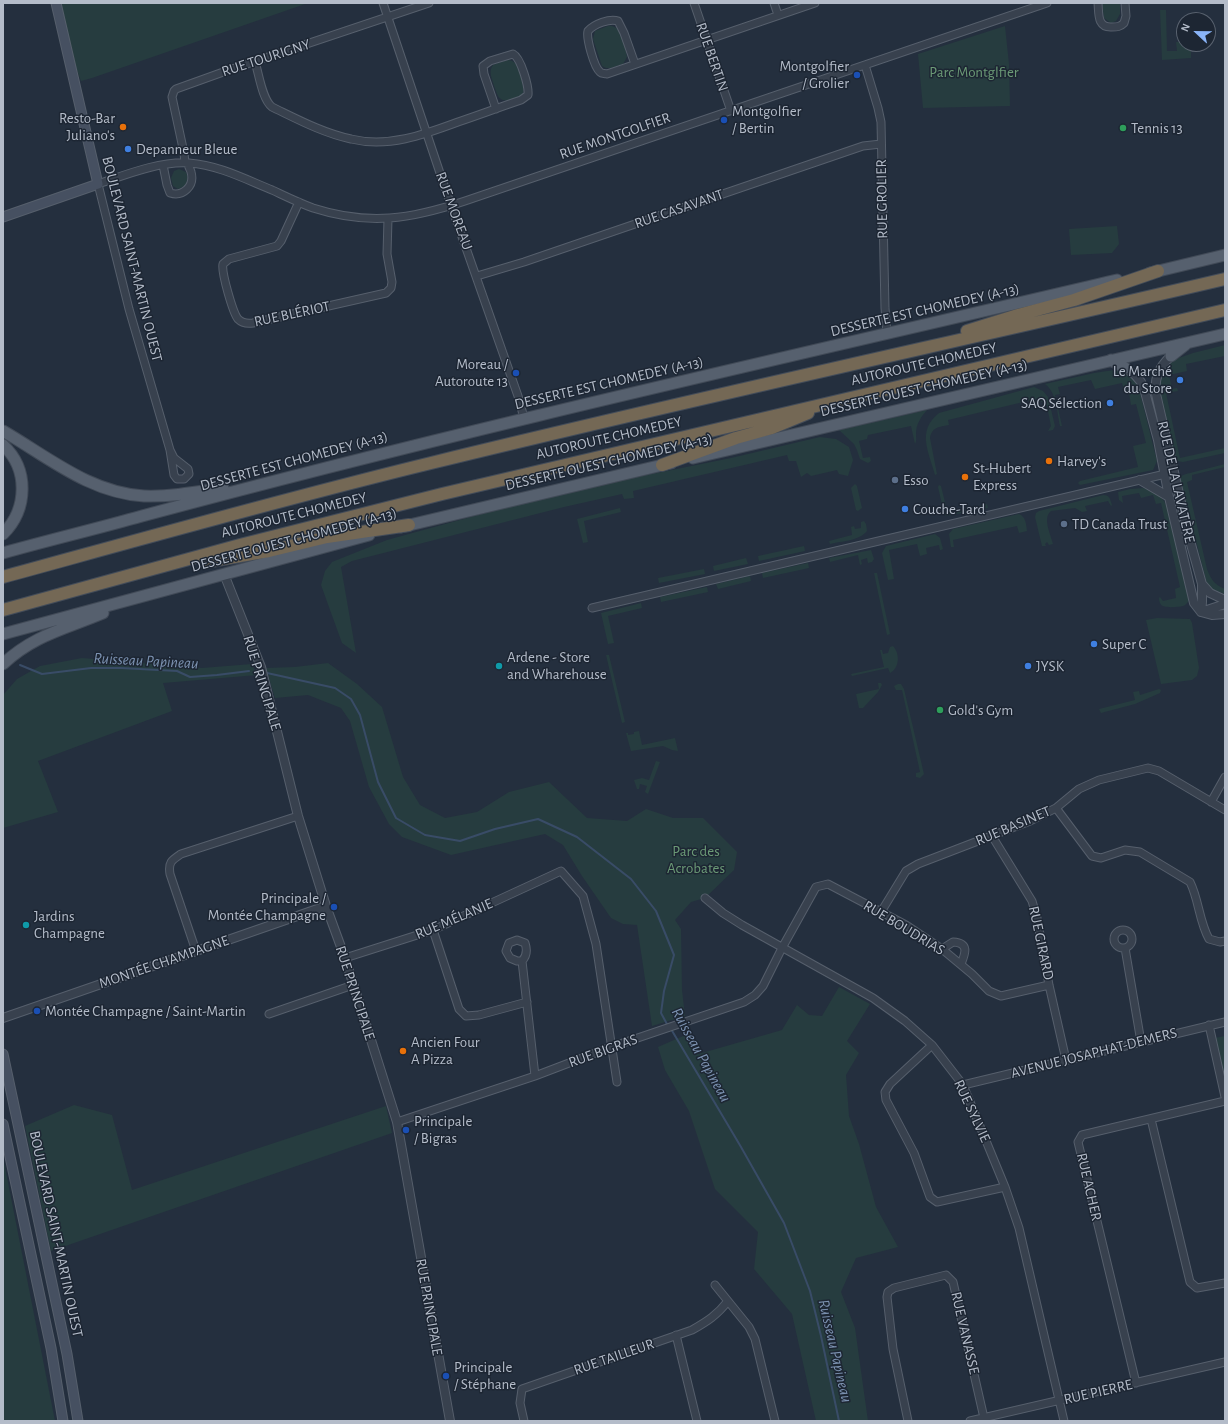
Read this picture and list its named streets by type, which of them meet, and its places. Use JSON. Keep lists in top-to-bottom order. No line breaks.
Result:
{"streets":{"highway":["AUTOROUTE CHOMEDEY"],"main road":["RUE MONTGOLFIER","BOULEVARD SAINT-MARTIN OUEST","DESSERTE EST CHOMEDEY (A-13)","DESSERTE OUEST CHOMEDEY (A-13)"],"street":["RUE BERTIN","RUE TOURIGNY","RUE GROLIER","RUE CASAVANT","RUE MOREAU","RUE BLÉRIOT","RUE DE LA LAVATÈRE","RUE PRINCIPALE","RUE BASINET","RUE MÉLANIE","RUE BOUDRIAS","RUE GIRARD","MONTÉE CHAMPAGNE","RUE BIGRAS","AVENUE JOSAPHAT-DEMERS","RUE SYLVIE","RUE ACHER","RUE VANASSE","RUE TAILLEUR","RUE PIERRE"]},"crossings":[["RUE BERTIN","RUE MONTGOLFIER"],["RUE TOURIGNY","RUE MONTGOLFIER"],["RUE TOURIGNY","RUE MOREAU"],["RUE MONTGOLFIER","RUE GROLIER"],["RUE MONTGOLFIER","RUE MOREAU"],["RUE MONTGOLFIER","BOULEVARD SAINT-MARTIN OUEST"],["RUE MONTGOLFIER","RUE BLÉRIOT"],["RUE GROLIER","RUE CASAVANT"],["RUE GROLIER","DESSERTE EST CHOMEDEY (A-13)"],["RUE CASAVANT","RUE MOREAU"],["RUE MOREAU","DESSERTE EST CHOMEDEY (A-13)"],["DESSERTE OUEST CHOMEDEY (A-13)","RUE PRINCIPALE"],["RUE PRINCIPALE","RUE MÉLANIE"],["RUE PRINCIPALE","MONTÉE CHAMPAGNE"],["RUE PRINCIPALE","RUE BIGRAS"],["RUE BASINET","RUE BOUDRIAS"],["RUE BASINET","RUE GIRARD"],["RUE MÉLANIE","RUE BIGRAS"],["RUE BOUDRIAS","RUE GIRARD"],["RUE BOUDRIAS","RUE BIGRAS"],["RUE BOUDRIAS","RUE SYLVIE"],["RUE GIRARD","AVENUE JOSAPHAT-DEMERS"],["RUE BIGRAS","RUE SYLVIE"],["AVENUE JOSAPHAT-DEMERS","RUE SYLVIE"],["RUE SYLVIE","RUE PIERRE"],["RUE ACHER","RUE PIERRE"],["RUE VANASSE","RUE PIERRE"]],"water":["Ruisseau Papineau"],"parks":["Parc Montglfier","Parc des Acrobates"],"places":["Montgolfier / Grolier","Montgolfier / Bertin","Resto-Bar Juliano's","Tennis 13","Depanneur Bleue","Moreau / Autoroute 13","Le Marché du Store","SAQ Sélection","Harvey's","St-Hubert Express","Esso","Couche-Tard","TD Canada Trust","Super C","Ardene - Store and Wharehouse","JYSK","Gold's Gym","Principale / Montée Champagne","Jardins Champagne","Montée Champagne / Saint-Martin","Ancien Four A Pizza","Principale / Bigras","Principale / Stéphane"],"north":"left"}
